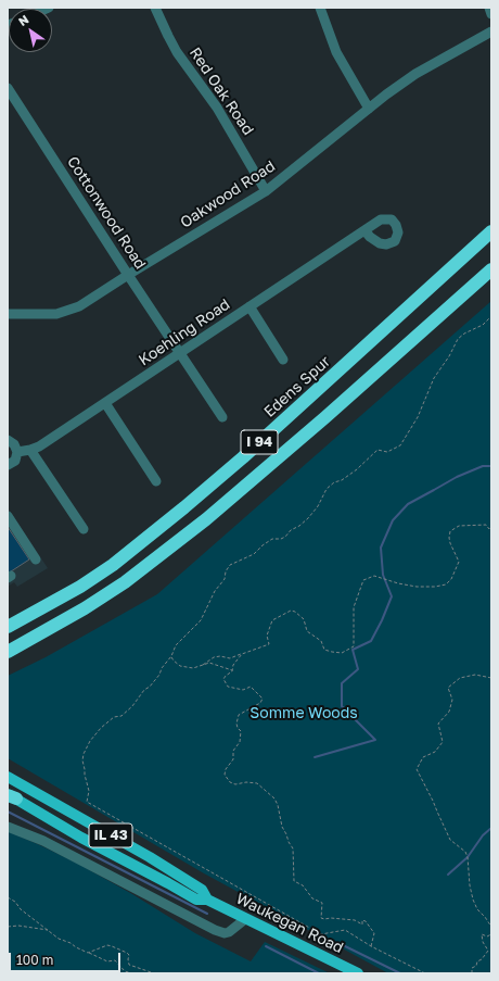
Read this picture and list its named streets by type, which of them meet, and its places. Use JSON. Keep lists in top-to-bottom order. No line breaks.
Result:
{"streets":{"highway":["Edens Spur","I 94"],"main road":["IL 43","Waukegan Road"],"street":["Red Oak Road","Oakwood Road","Cottonwood Road","Koehling Road"]},"crossings":[["Red Oak Road","Oakwood Road"],["Oakwood Road","Cottonwood Road"],["Cottonwood Road","Koehling Road"]],"parks":["Somme Woods"],"scale_bar":"100 m","north":"top left"}
